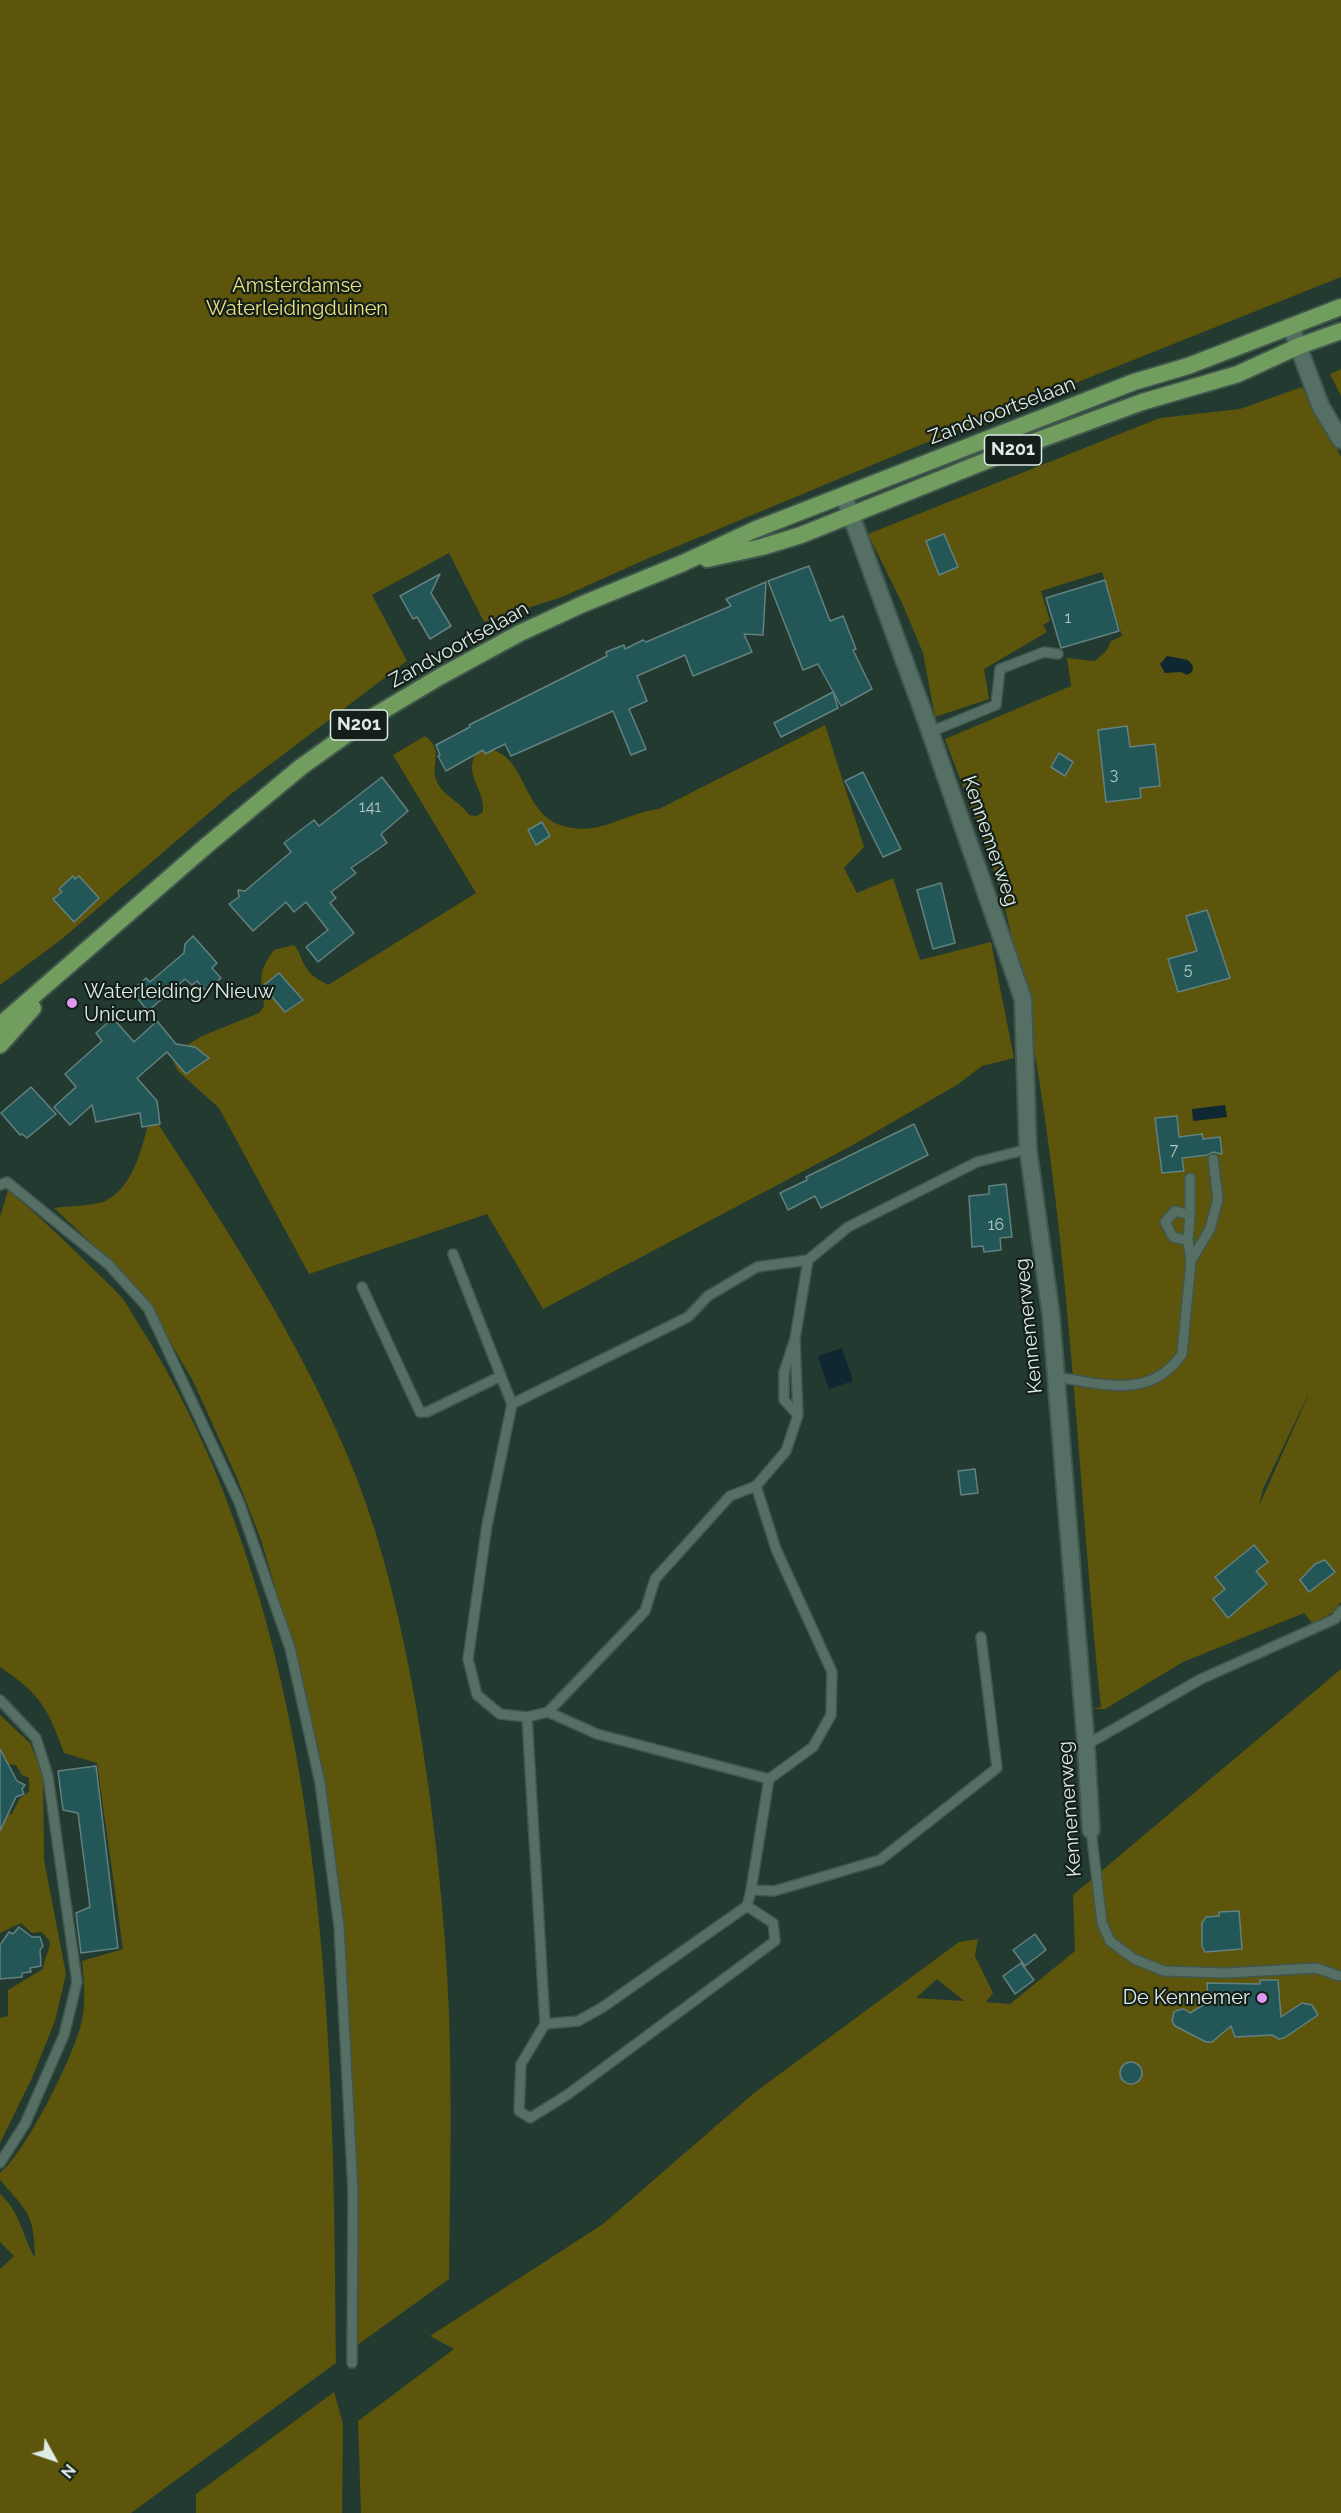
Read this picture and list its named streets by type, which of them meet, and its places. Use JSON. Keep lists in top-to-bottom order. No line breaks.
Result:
{"streets":{"main road":["Zandvoortselaan","N201"],"street":["Kennemerweg"]},"crossings":[["Zandvoortselaan","Kennemerweg"]],"parks":["Amsterdamse Waterleidingduinen"],"places":["Waterleiding/Nieuw Unicum","De Kennemer"],"house_numbers":["1","3","141","5","7","16"],"north":"bottom right"}
